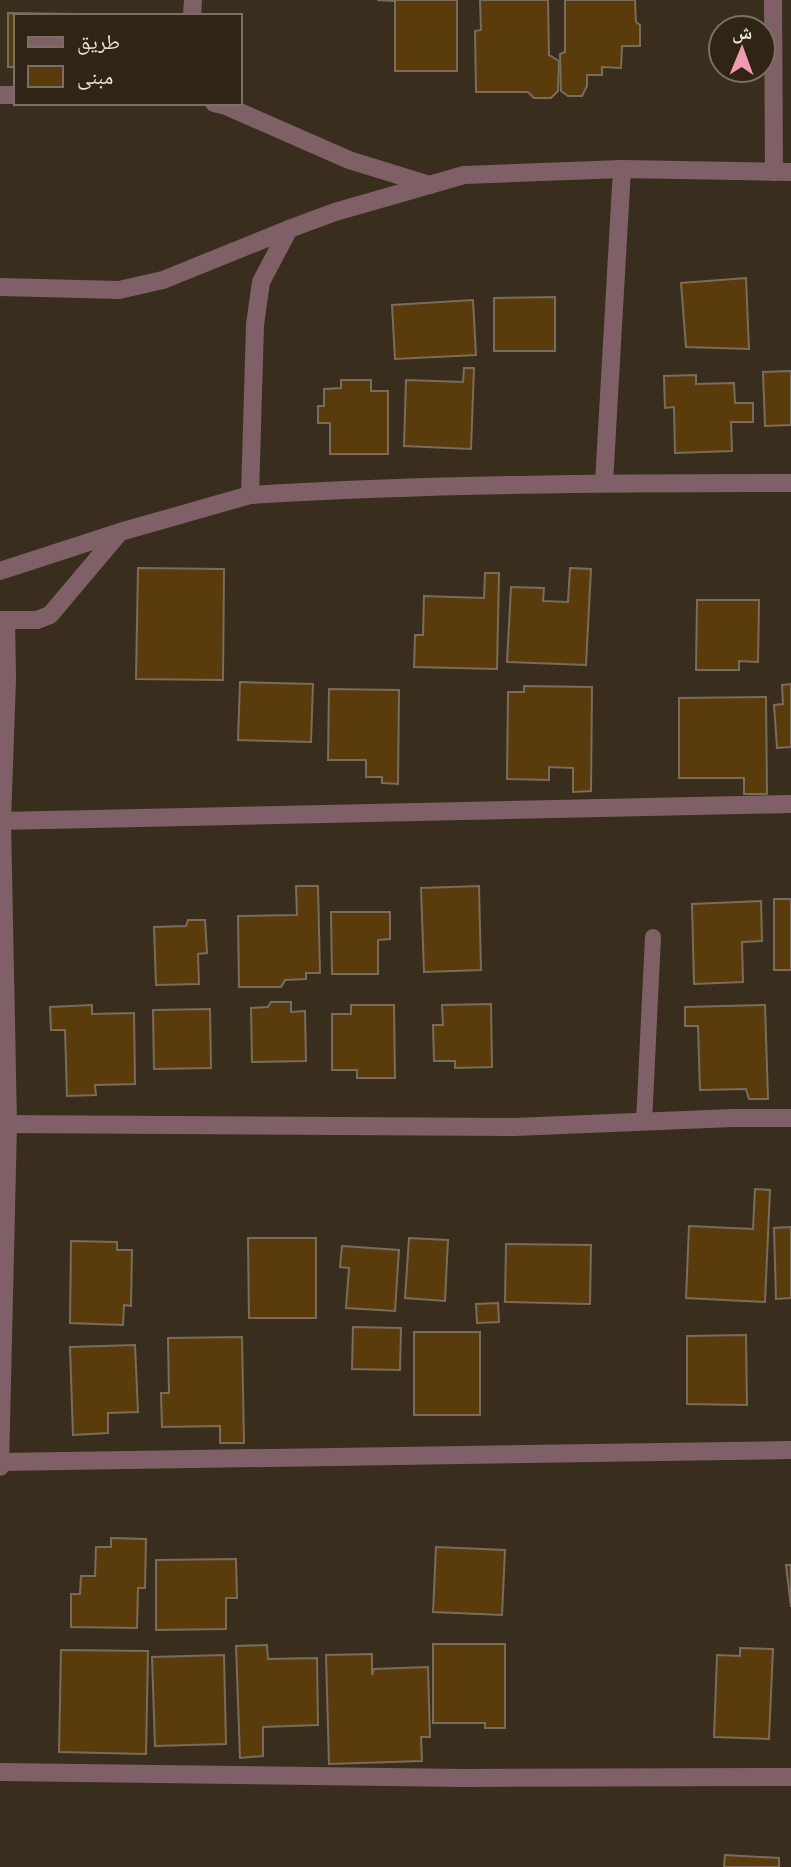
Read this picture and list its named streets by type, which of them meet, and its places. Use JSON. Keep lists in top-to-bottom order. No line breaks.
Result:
{"legend":["طريق","مبنى"],"north":"top"}
